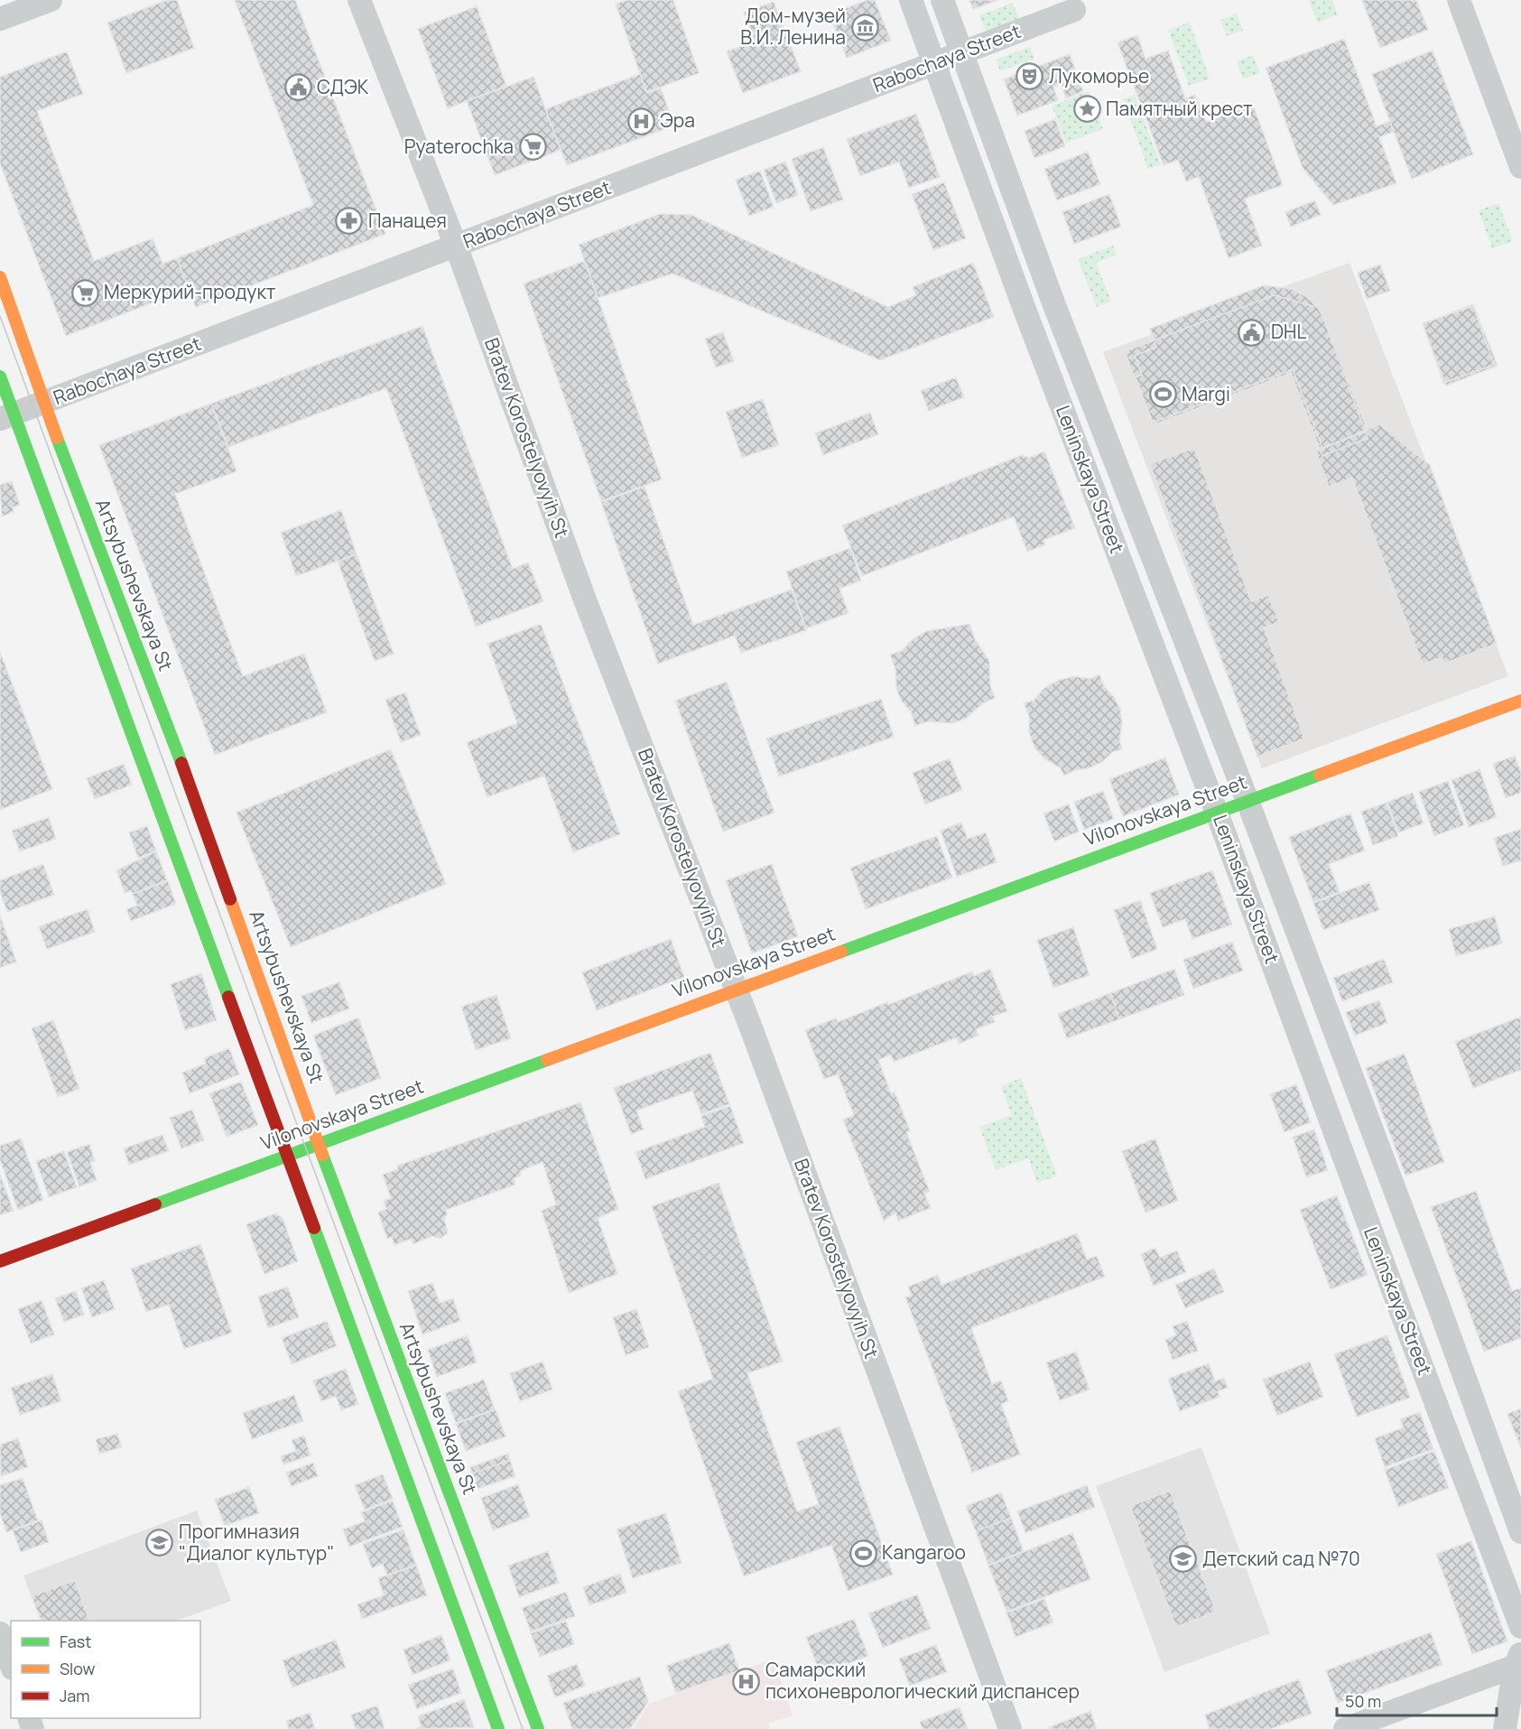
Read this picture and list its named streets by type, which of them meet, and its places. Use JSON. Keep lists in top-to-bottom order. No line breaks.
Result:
{"streets":{"main road":["Artsybushevskaya St","Vilonovskaya Street"],"street":["Rabochaya Street","Bratev Korostelyovyih St","Leninskaya Street"]},"crossings":[["Rabochaya Street","Bratev Korostelyovyih St"],["Rabochaya Street","Leninskaya Street"],["Rabochaya Street","Artsybushevskaya St"],["Bratev Korostelyovyih St","Vilonovskaya Street"],["Leninskaya Street","Vilonovskaya Street"],["Artsybushevskaya St","Vilonovskaya Street"]],"places":{"museum":["Дом-музей В.И. Ленина"],"theatre":["Лукоморье"],"public building":["СДЭК","DHL"],"place":["Памятный крест"],"hospital":["Эра","Самарский психоневрологический диспансер"],"supermarket":["Pyaterochka","Меркурий-продукт"],"pharmacy":["Панацея"],"sports":["Margi","Kangaroo"],"school or university":["Прогимназия \"Диалог культур\"","Детский сад №70"]},"legend":["Fast","Slow","Jam"],"scale_bar":"50 m"}
